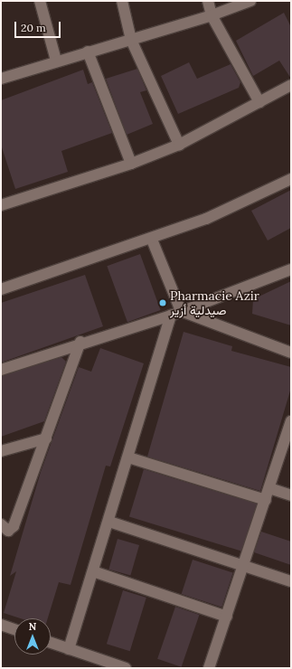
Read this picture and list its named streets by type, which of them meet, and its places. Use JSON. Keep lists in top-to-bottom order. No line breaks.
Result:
{"places":["Pharmacie Azir صيدلية أزير"],"scale_bar":"20 m","north":"top"}
